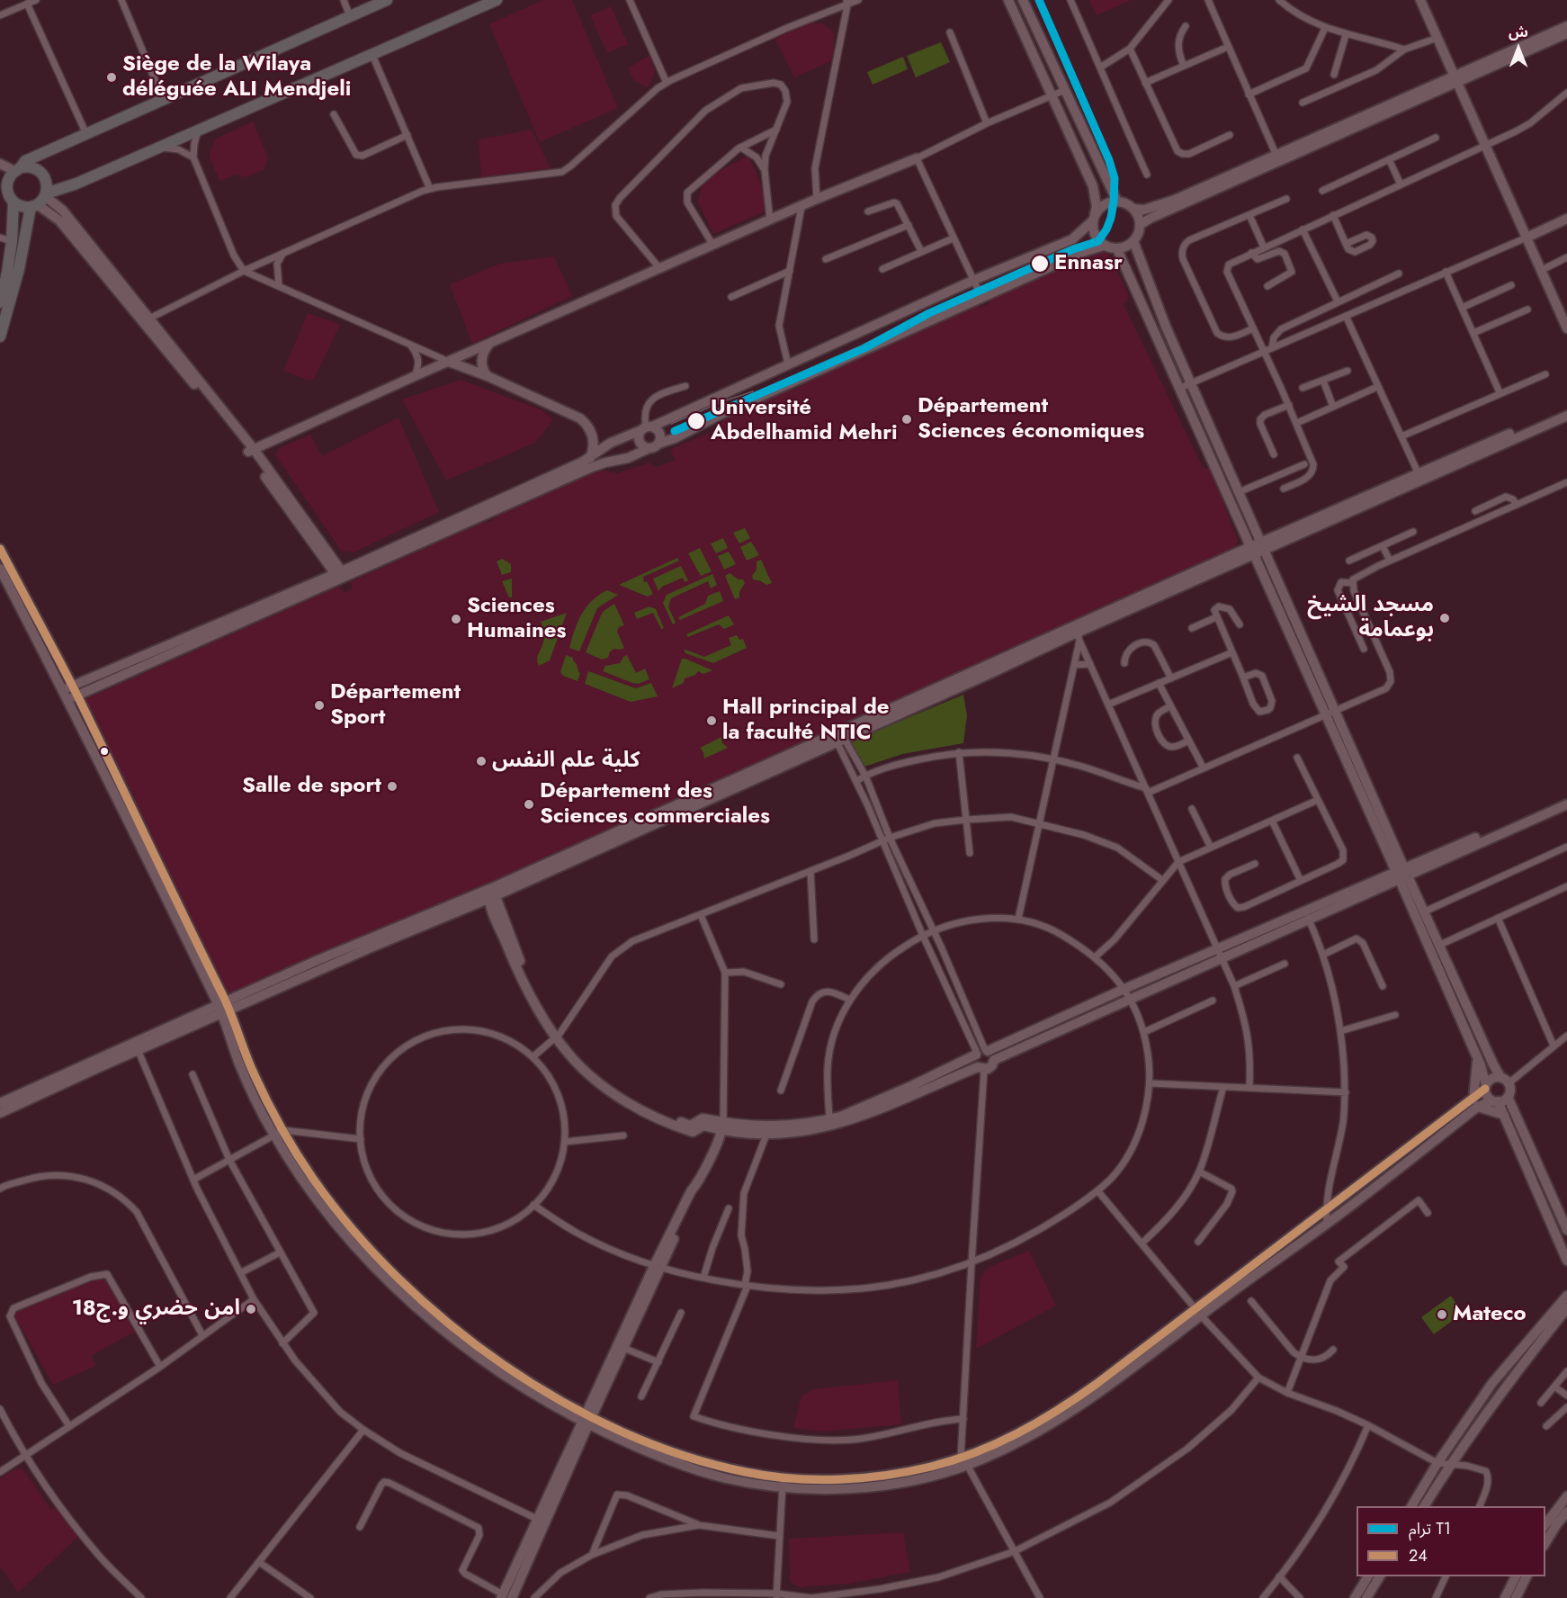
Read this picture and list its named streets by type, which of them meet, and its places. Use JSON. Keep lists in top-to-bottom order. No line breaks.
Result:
{"places":["Siège de la Wilaya déléguée ALI Mendjeli","Ennasr","Département Sciences économiques","Université Abdelhamid Mehri","مسجد الشيخ بوعمامة","Sciences Humaines","Département Sport","Hall principal de la faculté NTIC","كلية علم النفس","Salle de sport","Département des Sciences commerciales","امن حضري و.ج18","Mateco"],"lines":["tram line T1","transit line 24"],"legend":["ترام T1","24"],"north":"top"}
